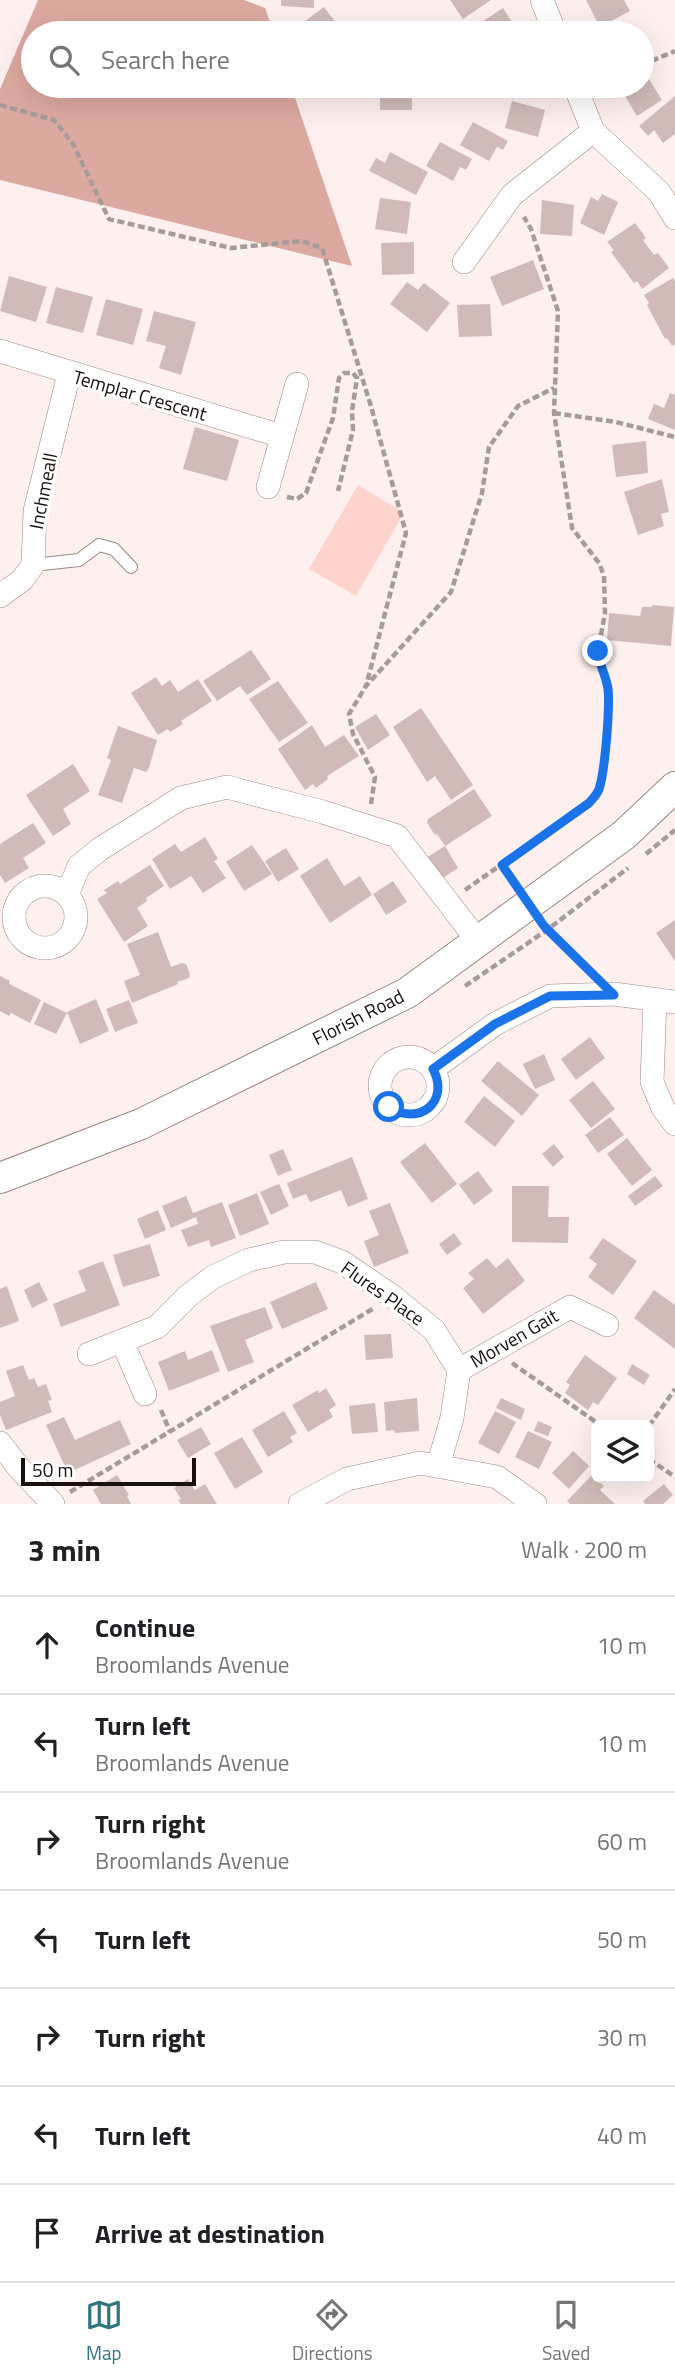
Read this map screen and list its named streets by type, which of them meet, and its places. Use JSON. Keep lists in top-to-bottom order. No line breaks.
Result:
{"streets":{"street":["Templar Crescent","Inchmeall","Florish Road","Flures Place","Morven Gait"]},"crossings":[["Templar Crescent","Inchmeall"],["Flures Place","Morven Gait"]],"scale_bar":"50 m","page":{"search":"Search here","scale":"50 m","heading":["3 min","Walk · 200 m"],"list":[["Continue","Broomlands Avenue","10 m"],["Turn left","Broomlands Avenue","10 m"],["Turn right","Broomlands Avenue","60 m"],["Turn left","50 m"],["Turn right","30 m"],["Turn left","40 m"],"Arrive at destination"],"nav":["Map","Directions","Saved"]}}
